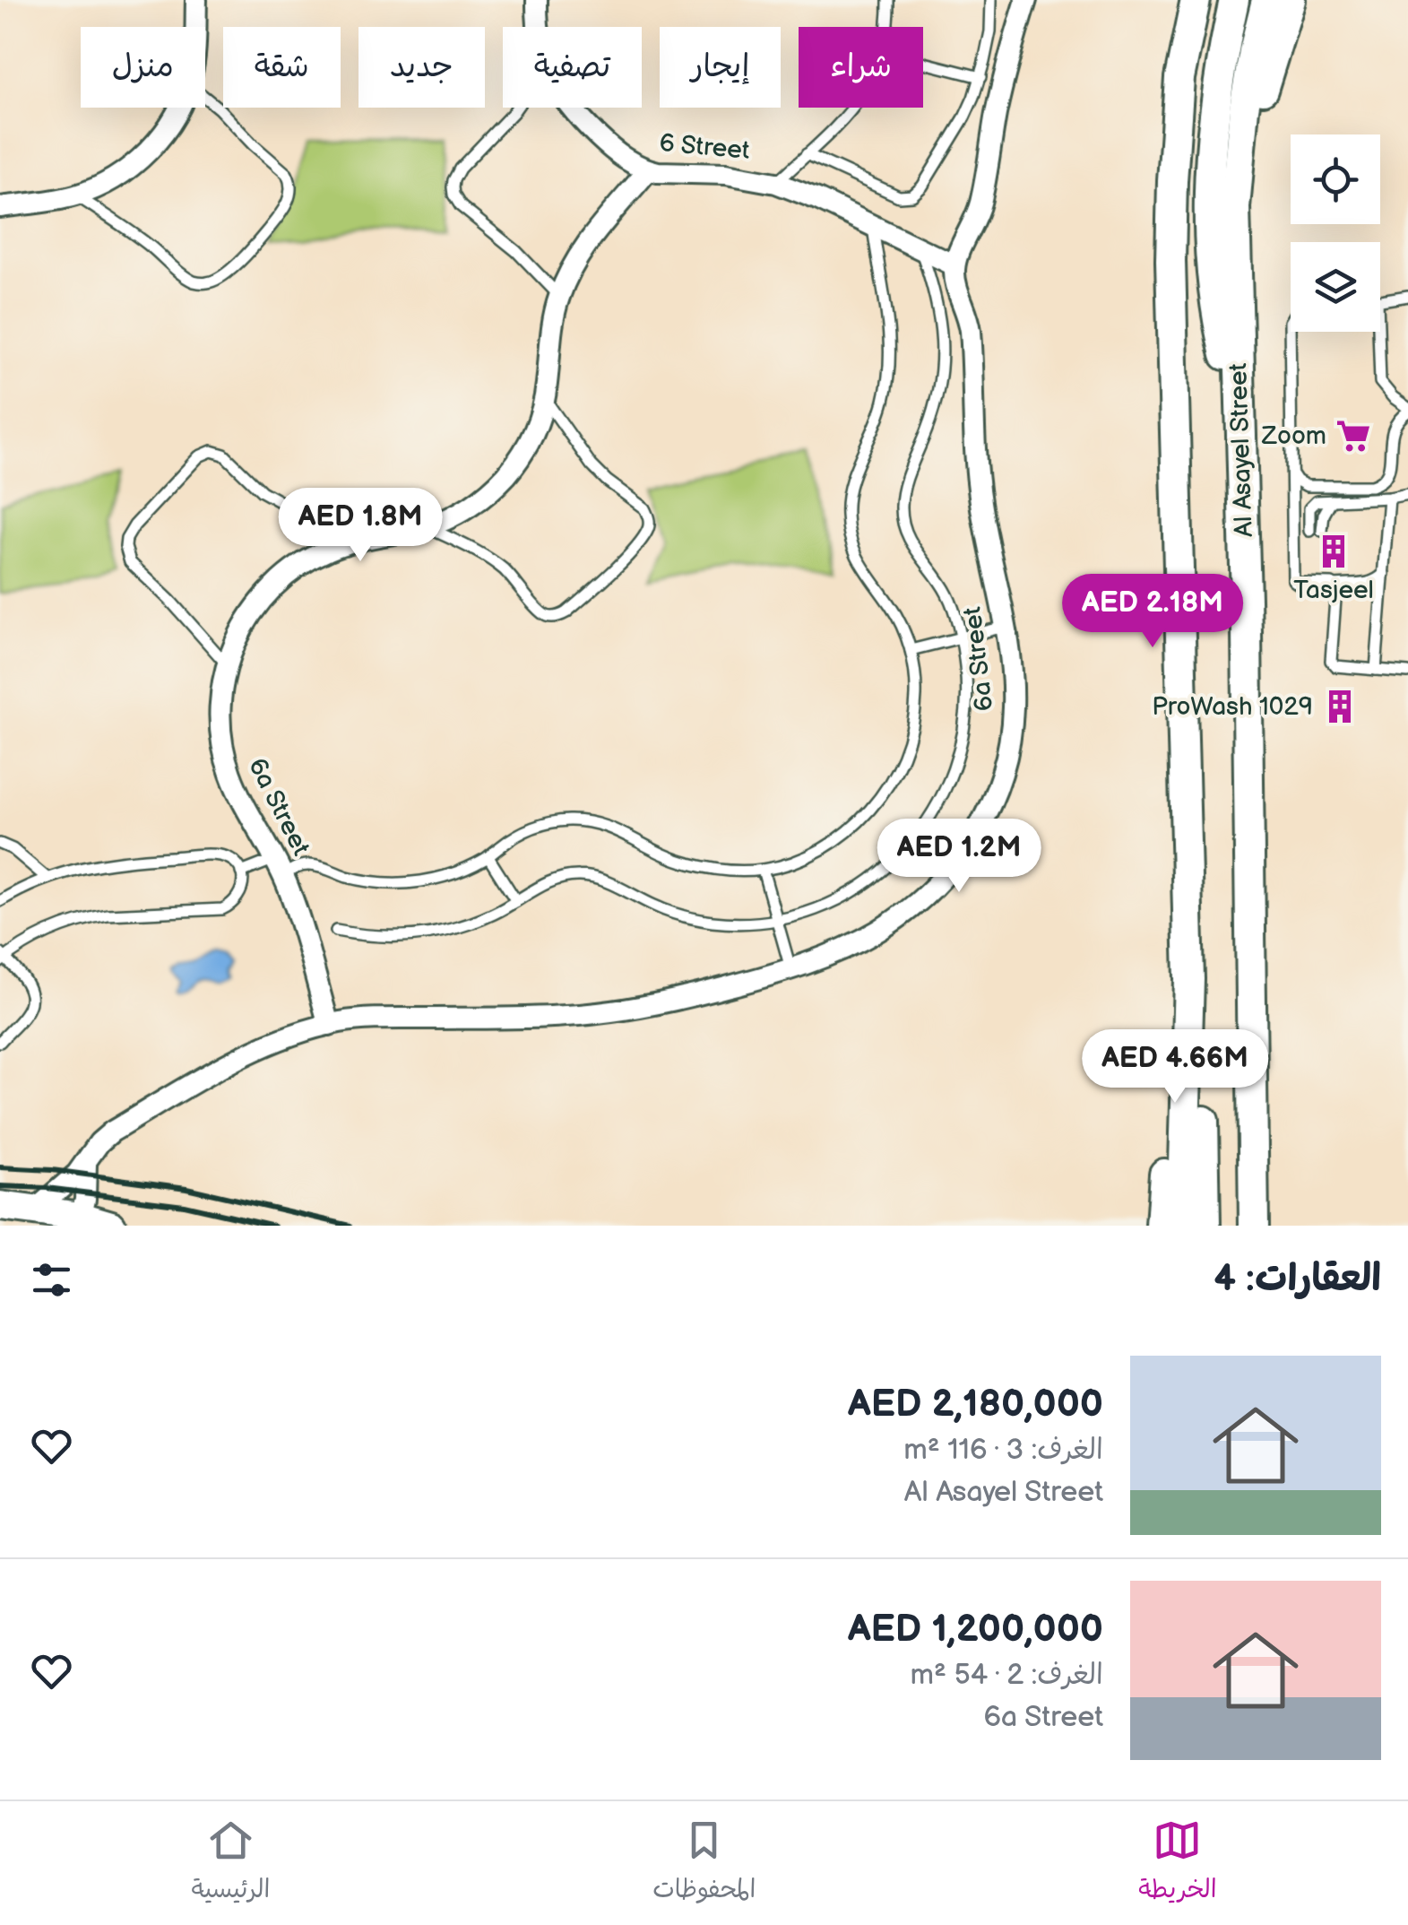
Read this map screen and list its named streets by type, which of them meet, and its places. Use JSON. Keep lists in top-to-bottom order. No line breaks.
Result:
{"streets":{"main road":["Al Asayel Street"],"street":["6 Street","6a Street"]},"crossings":[["6 Street","6a Street"]],"places":{"supermarket":["Zoom"],"building":["Tasjeel","ProWash 1029"]},"page":{"chip":["شراء","إيجار","تصفية","جديد","شقة","منزل"],"price":["AED 1.8M","AED 2.18M","AED 1.2M","AED 4.66M"],"heading":"العقارات: 4","list":[{"name":"AED 2,180,000","note":"الغرف: 3 · 116 m² · Al Asayel Street"},{"name":"AED 1,200,000","note":"الغرف: 2 · 54 m² · 6a Street"}],"tabs":["الخريطة","المحفوظات","الرئيسية"]}}
